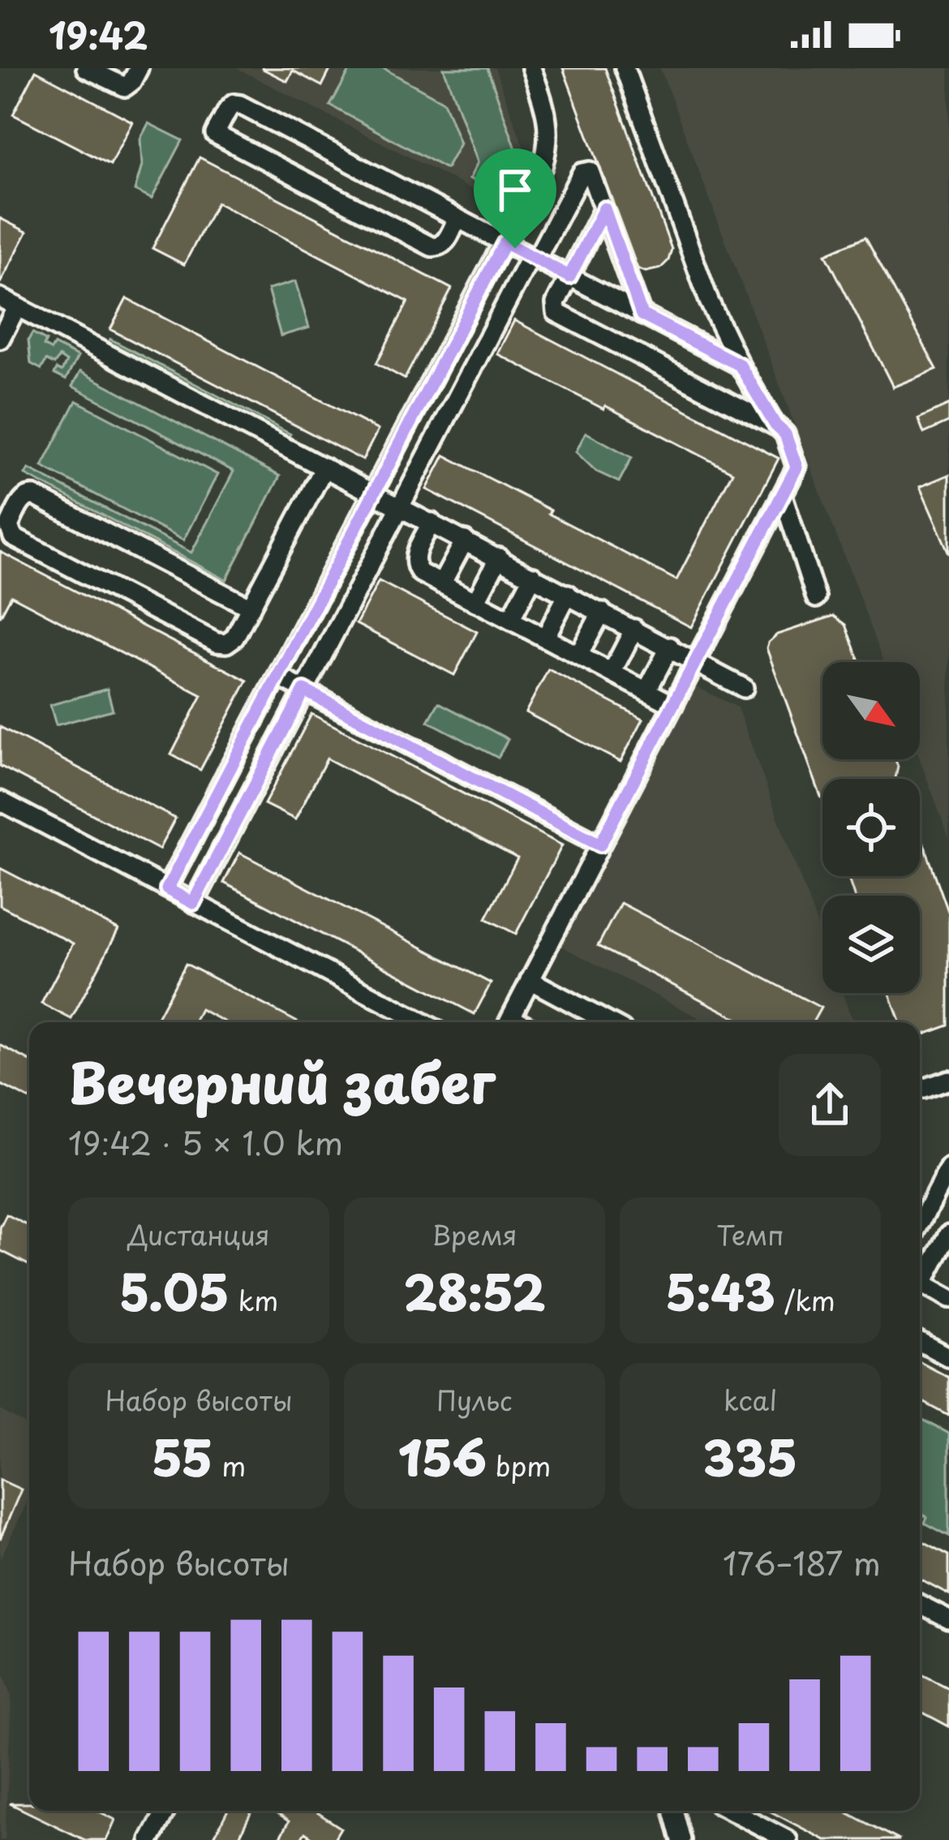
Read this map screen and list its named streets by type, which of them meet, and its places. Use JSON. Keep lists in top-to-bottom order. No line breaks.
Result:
{"north":"bottom right","page":{"status":"19:42","heading":["Вечерний забег","19:42 · 5 × 1.0 km"],"stats":[["Дистанция","5.05 km"],["Время","28:52"],["Темп","5:43 /km"],["Набор высоты","55 m"],["Пульс","156 bpm"],["kcal","335"]],"chart":["Набор высоты","176–187 m"]}}
